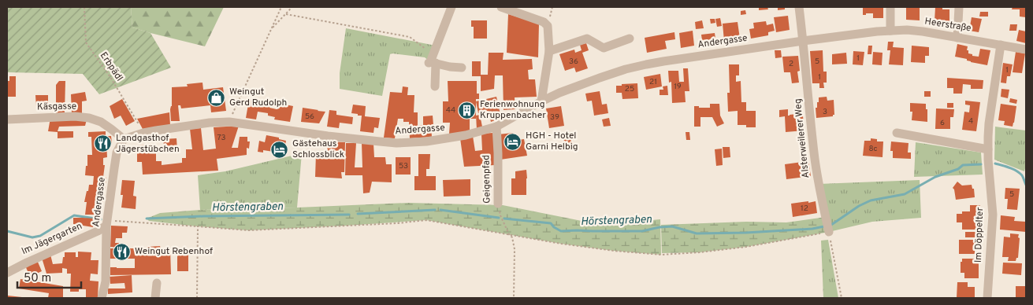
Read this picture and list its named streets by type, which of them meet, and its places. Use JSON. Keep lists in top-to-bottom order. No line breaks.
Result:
{"streets":{"street":["Heerstraße","Andergasse","Käsgasse","Alsterweilerer Weg","Geigenpfad","Im Döppelter","Im Jägergarten"],"path":["Erbpädl"]},"crossings":[["Heerstraße","Andergasse"],["Heerstraße","Im Döppelter"],["Andergasse","Käsgasse"],["Andergasse","Alsterweilerer Weg"],["Andergasse","Geigenpfad"],["Andergasse","Im Jägergarten"]],"water":["Hörstengraben"],"places":{"shop":["Weingut Gerd Rudolph"],"building":["Ferienwohnung Kruppenbacher"],"hotel":["HGH - Hotel Garni Helbig","Gästehaus Schlossblick"],"restaurant":["Landgasthof Jägerstübchen","Weingut Rebenhof"]},"house_numbers":["1","36","5","2","1","1","21","19","25","44","3","56","39","4","6","73","8c","53","5","12"],"scale_bar":"50 m"}
